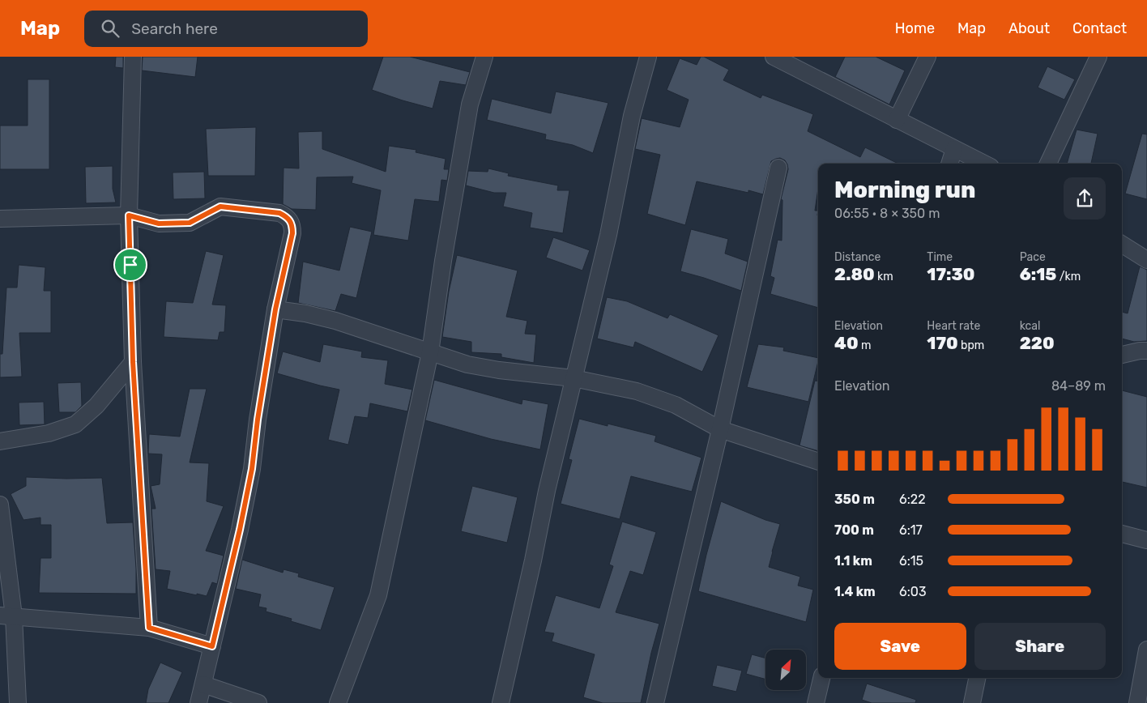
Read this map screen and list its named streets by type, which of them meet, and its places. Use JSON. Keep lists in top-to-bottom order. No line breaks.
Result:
{"north":"top right","page":{"header":"Map","search":"Search here","nav":["Home","Map","About","Contact"],"heading":["Morning run","06:55 · 8 × 350 m"],"stats":[["Distance","2.80 km"],["Time","17:30"],["Pace","6:15 /km"],["Elevation","40 m"],["Heart rate","170 bpm"],["kcal","220"]],"chart":["Elevation","84–89 m"],"list":[{"name":"350 m","note":"6:22"},{"name":"700 m","note":"6:17"},{"name":"1.1 km","note":"6:15"},{"name":"1.4 km","note":"6:03"}],"buttons":["Save","Share"]}}
